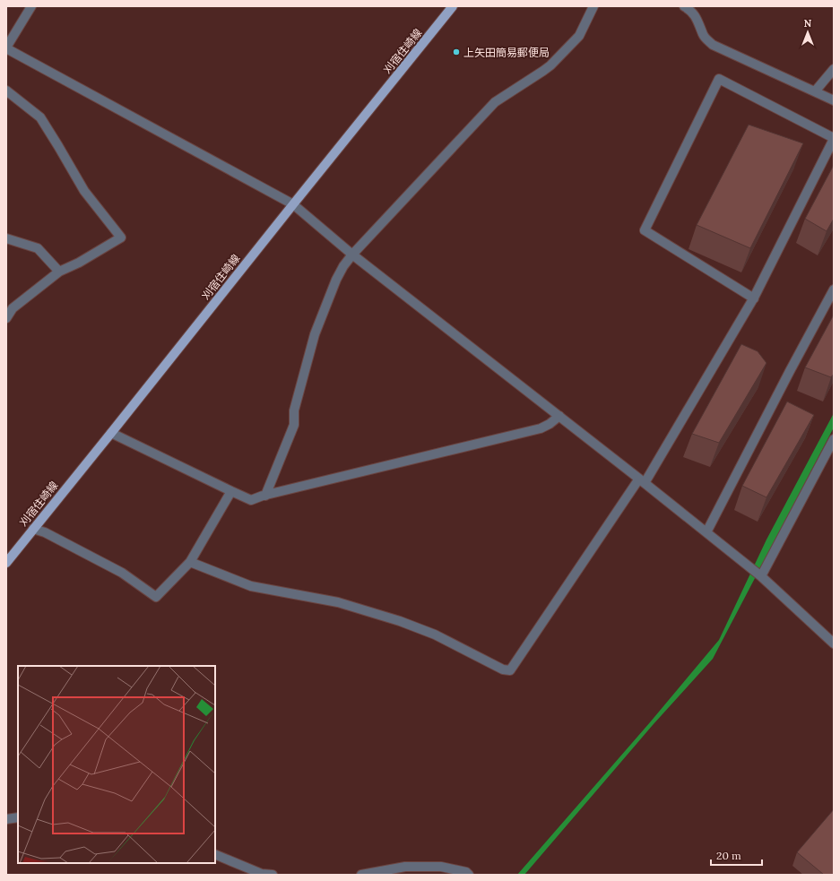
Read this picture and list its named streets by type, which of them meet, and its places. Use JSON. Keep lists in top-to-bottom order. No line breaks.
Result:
{"streets":{"main road":["刈宿住崎線"]},"places":["上矢田簡易郵便局"],"scale_bar":"20 m","north":"top"}
